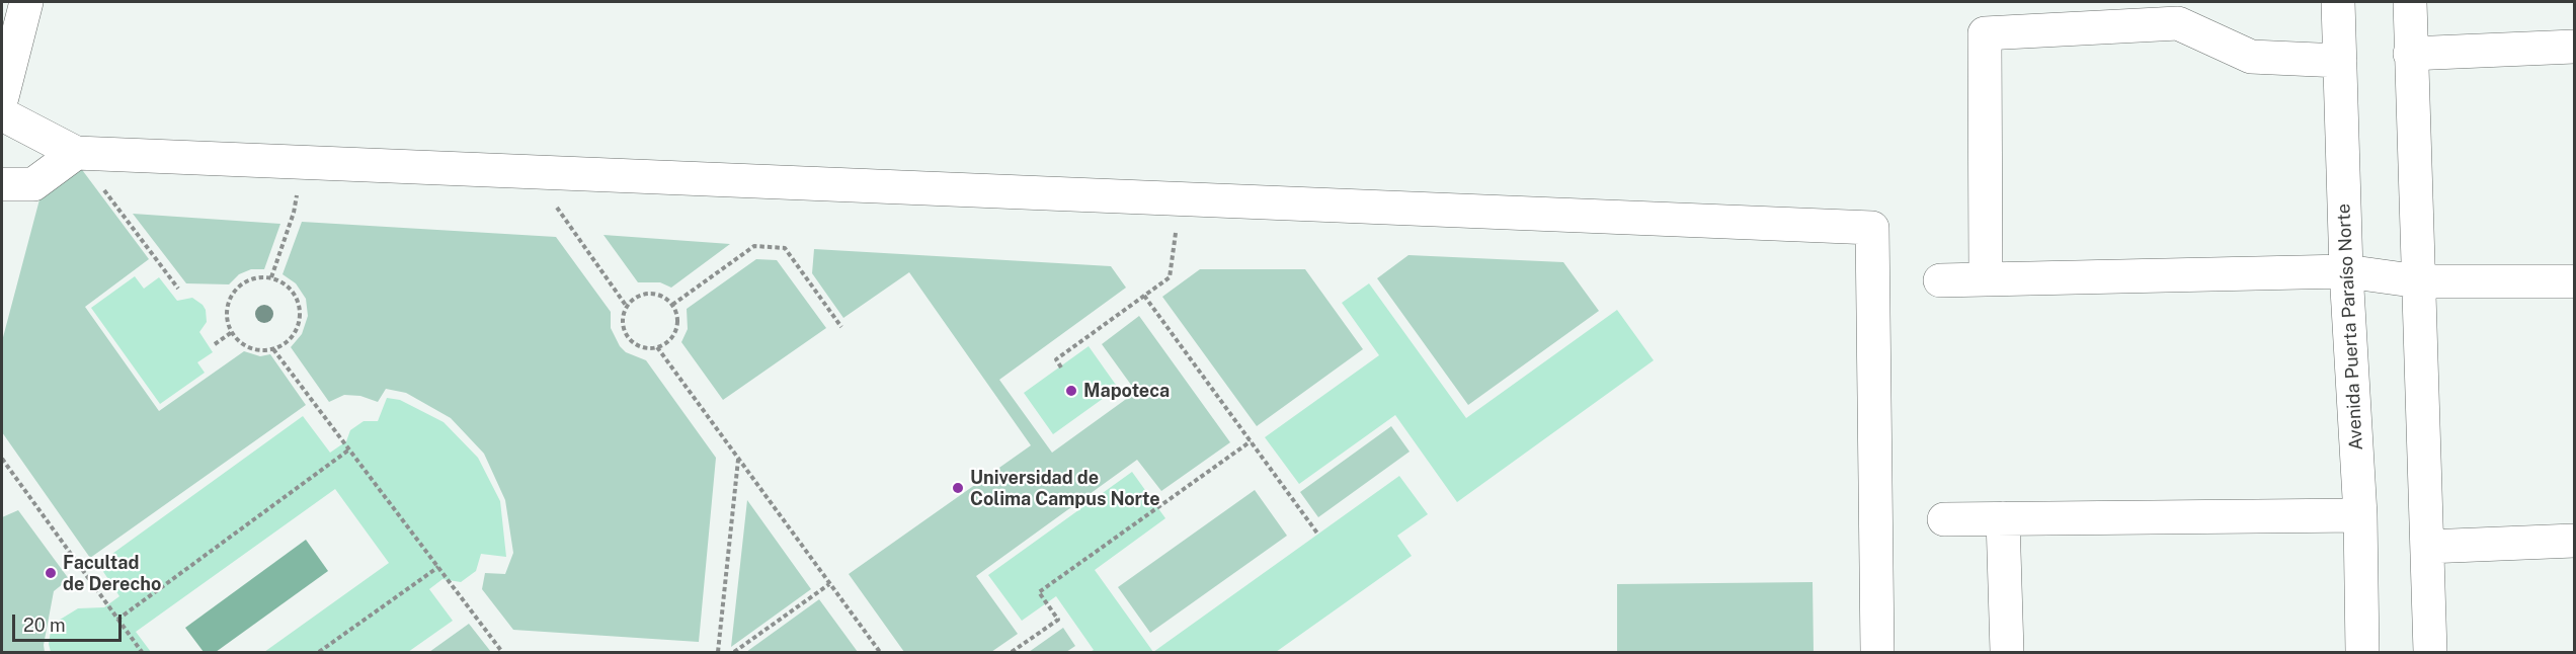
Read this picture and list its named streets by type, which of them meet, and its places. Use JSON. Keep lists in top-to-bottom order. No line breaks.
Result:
{"streets":{"street":["Avenida Puerta Paraíso Norte"]},"places":["Mapoteca","Universidad de Colima Campus Norte","Facultad de Derecho"],"scale_bar":"20 m"}
